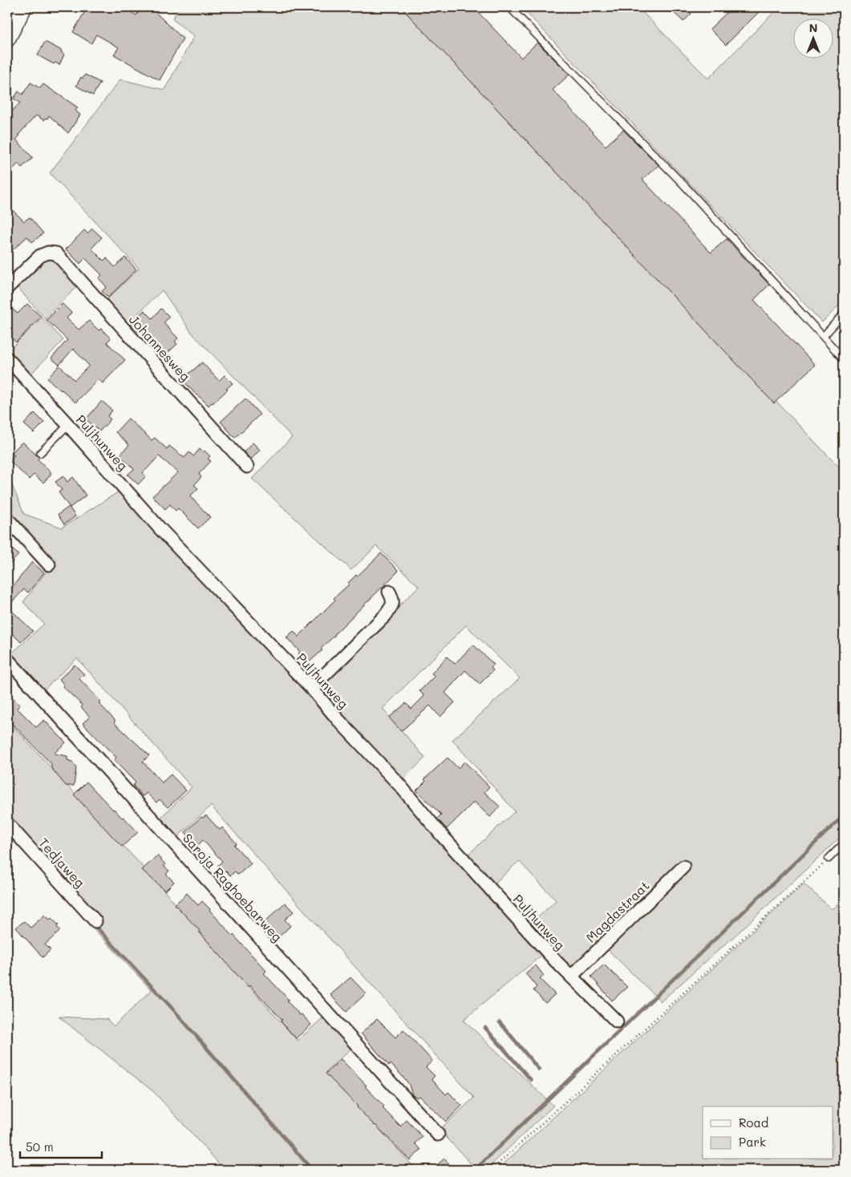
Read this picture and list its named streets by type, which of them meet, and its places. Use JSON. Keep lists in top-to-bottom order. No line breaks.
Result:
{"streets":{"street":["Johannesweg","Puljhunweg","Tedjaweg","Saroja Raghoebarweg","Magdastraat"]},"crossings":[["Puljhunweg","Magdastraat"]],"legend":["Road","Park"],"scale_bar":"50 m","north":"top"}
